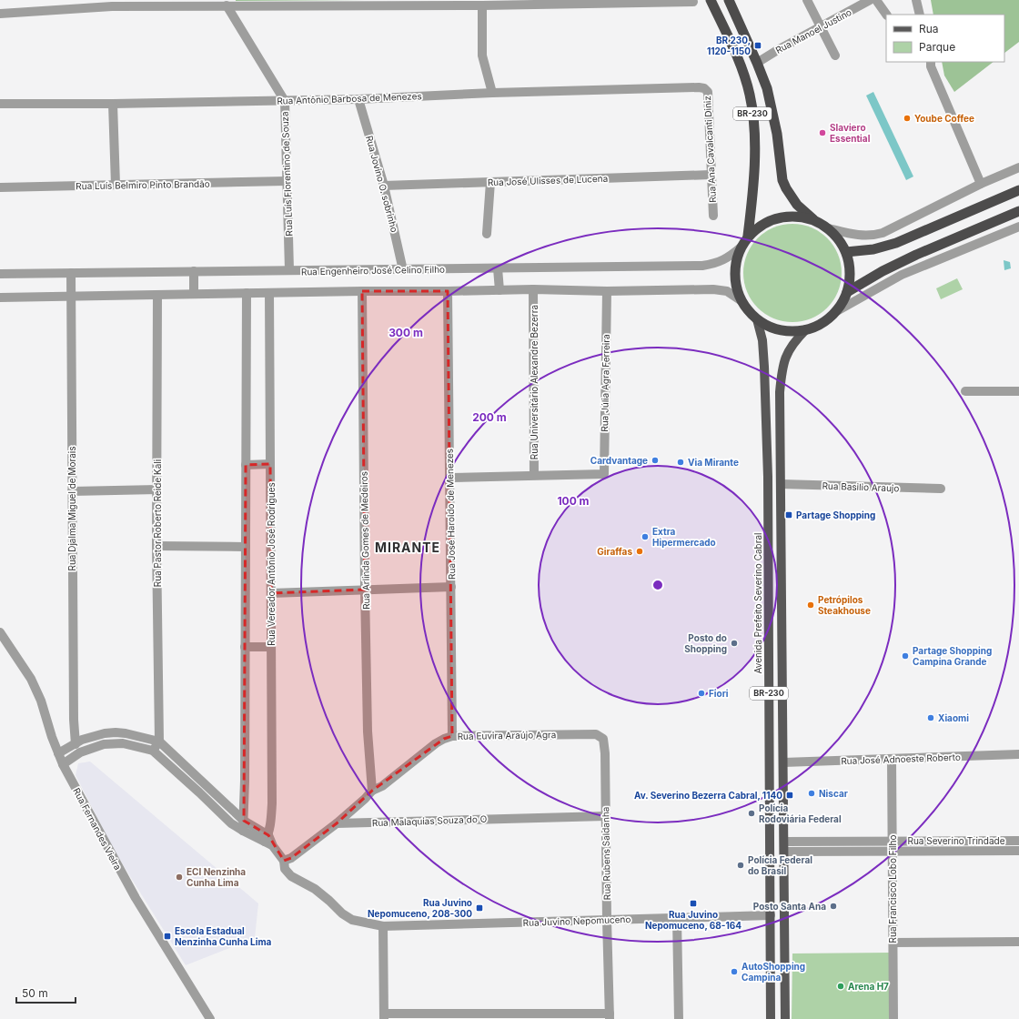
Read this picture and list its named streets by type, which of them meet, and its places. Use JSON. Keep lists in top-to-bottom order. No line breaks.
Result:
{"streets":{"highway":["BR-230"],"main road":["Avenida Prefeito Severino Cabral"],"street":["Rua Manoel Justino","Rua Antônio Barbosa de Menezes","Rua Ana Cavalcanti Diniz","Rua Luís Florentino de Souza","Rua José Ulisses de Lucena","Rua Jovino O. sobrinho","Rua Luís Belmiro Pinto Brandão","Rua Engenheiro José Celino Filho","Rua Universitário Alexandre Bezerra","Rua Júlia Agra Ferreira","Rua Basilio Araujo","Rua Djalma Miguel de Morais","Rua José Haroldo de Menezes","Rua Pastor Roberto Reide Kali","Rua Arlinda Gomes de Medeiros","Rua Vereador Antônio José Rodrigues","Rua Euvira Araújo Agra","Rua José Adnoeste Roberto","Rua Malaquias Souza do O","Rua Fernandes Vieira","Rua Severino Trindade","Rua Rubens Saldanha","Rua Francisco Lobo Filho","Rua Juvino Nepomuceno"]},"crossings":[["Rua Manoel Justino","BR-230"],["Rua Antônio Barbosa de Menezes","Rua Ana Cavalcanti Diniz"],["Rua Antônio Barbosa de Menezes","Rua Luís Florentino de Souza"],["Rua Antônio Barbosa de Menezes","Rua Jovino O. sobrinho"],["BR-230","Rua Engenheiro José Celino Filho"],["BR-230","Rua Basilio Araujo"],["BR-230","Avenida Prefeito Severino Cabral"],["BR-230","Rua José Adnoeste Roberto"],["BR-230","Rua Severino Trindade"],["Rua Ana Cavalcanti Diniz","Rua José Ulisses de Lucena"],["Rua Luís Florentino de Souza","Rua Luís Belmiro Pinto Brandão"],["Rua Luís Florentino de Souza","Rua Engenheiro José Celino Filho"],["Rua José Ulisses de Lucena","Rua Jovino O. sobrinho"],["Rua Jovino O. sobrinho","Rua Engenheiro José Celino Filho"],["Rua Engenheiro José Celino Filho","Rua Djalma Miguel de Morais"],["Rua Engenheiro José Celino Filho","Avenida Prefeito Severino Cabral"],["Rua Universitário Alexandre Bezerra","Rua Júlia Agra Ferreira"],["Rua José Haroldo de Menezes","Rua Euvira Araújo Agra"],["Rua Arlinda Gomes de Medeiros","Rua Euvira Araújo Agra"],["Avenida Prefeito Severino Cabral","Rua Juvino Nepomuceno"],["Rua Euvira Araújo Agra","Rua Malaquias Souza do O"],["Rua Euvira Araújo Agra","Rua Rubens Saldanha"],["Rua José Adnoeste Roberto","Rua Francisco Lobo Filho"],["Rua Malaquias Souza do O","Rua Rubens Saldanha"],["Rua Severino Trindade","Rua Francisco Lobo Filho"],["Rua Rubens Saldanha","Rua Juvino Nepomuceno"]],"districts":["MIRANTE"],"places":{"transit":["BR 230, 1120-1150","Partage Shopping","Av. Severino Bezerra Cabral, 1140","Rua Juvino Nepomuceno, 68-164","Rua Juvino Nepomuceno, 208-300","Escola Estadual Nenzinha Cunha Lima"],"other":["Yoube Coffee","Slaviero Essential","Cardvantage","Via Mirante","Extra Hipermercado","Giraffas","Petrópilos Steakhouse","Posto do Shopping","Partage Shopping Campina Grande","Fiori","Xiaomi","Niscar","Polícia Rodoviária Federal","Polícia Federal do Brasil","ECI Nenzinha Cunha Lima","Posto Santa Ana","AutoShopping Campina","Arena H7"]},"legend":["Rua","Parque"],"scale_bar":"50 m","rings":["300 m","200 m","100 m"]}
